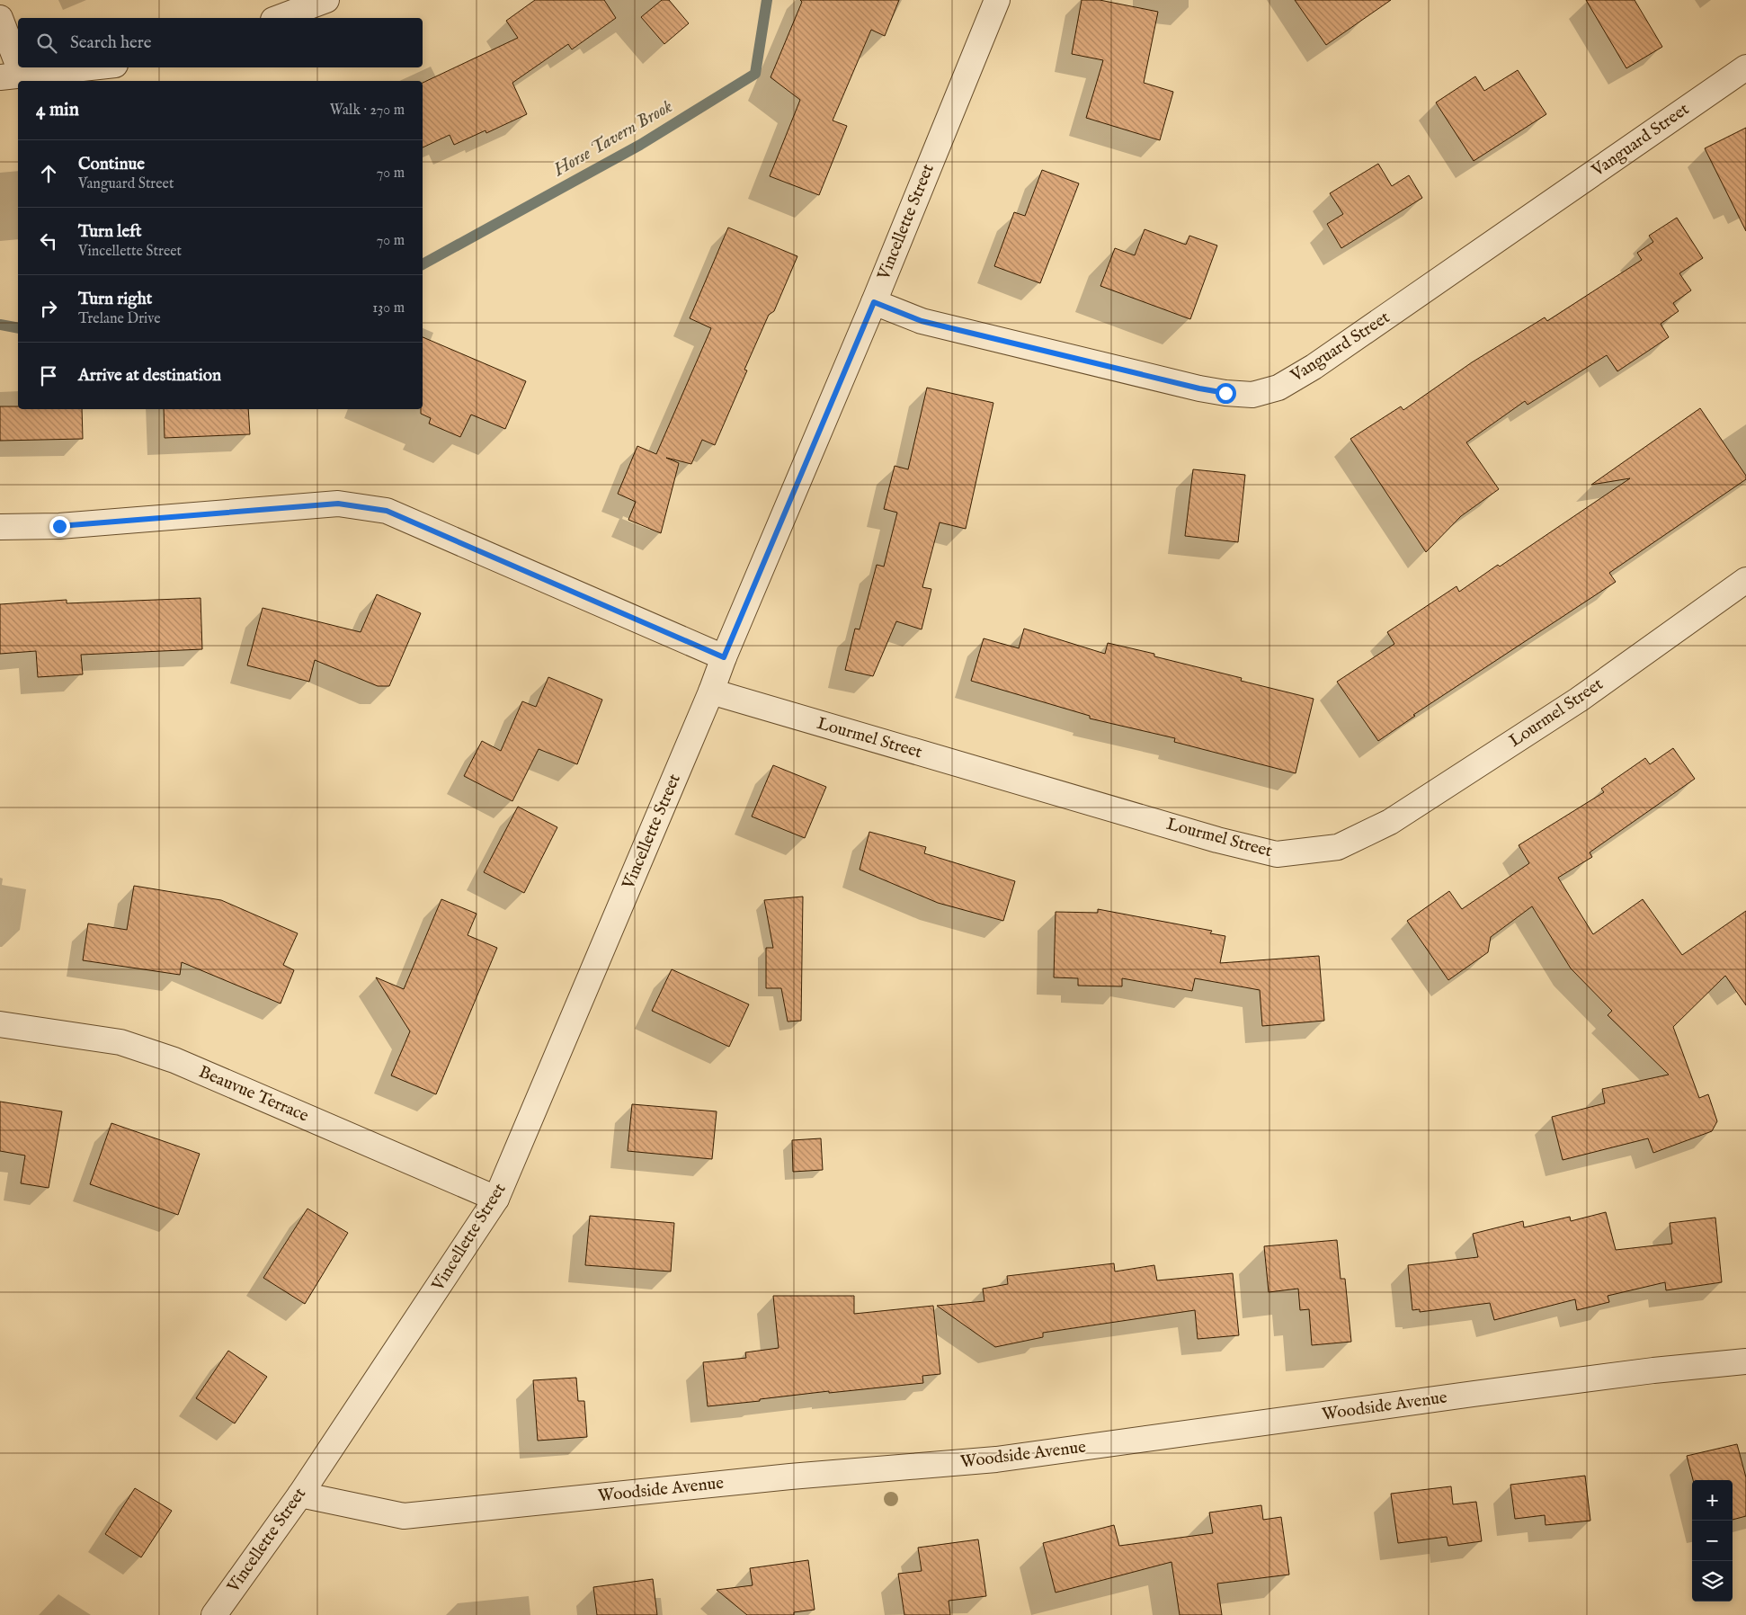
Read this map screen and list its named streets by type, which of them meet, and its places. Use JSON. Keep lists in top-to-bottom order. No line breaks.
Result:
{"streets":{"street":["Vanguard Street","Vincellette Street","Lourmel Street","Beauvue Terrace","Woodside Avenue"]},"crossings":[["Vanguard Street","Vincellette Street"],["Vincellette Street","Lourmel Street"],["Vincellette Street","Beauvue Terrace"],["Vincellette Street","Woodside Avenue"]],"water":["Horse Tavern Brook"],"page":{"search":"Search here","heading":["4 min","Walk · 270 m"],"list":[["Continue","Vanguard Street","70 m"],["Turn left","Vincellette Street","70 m"],["Turn right","Trelane Drive","130 m"],"Arrive at destination"],"map_buttons":["+","−"]}}
